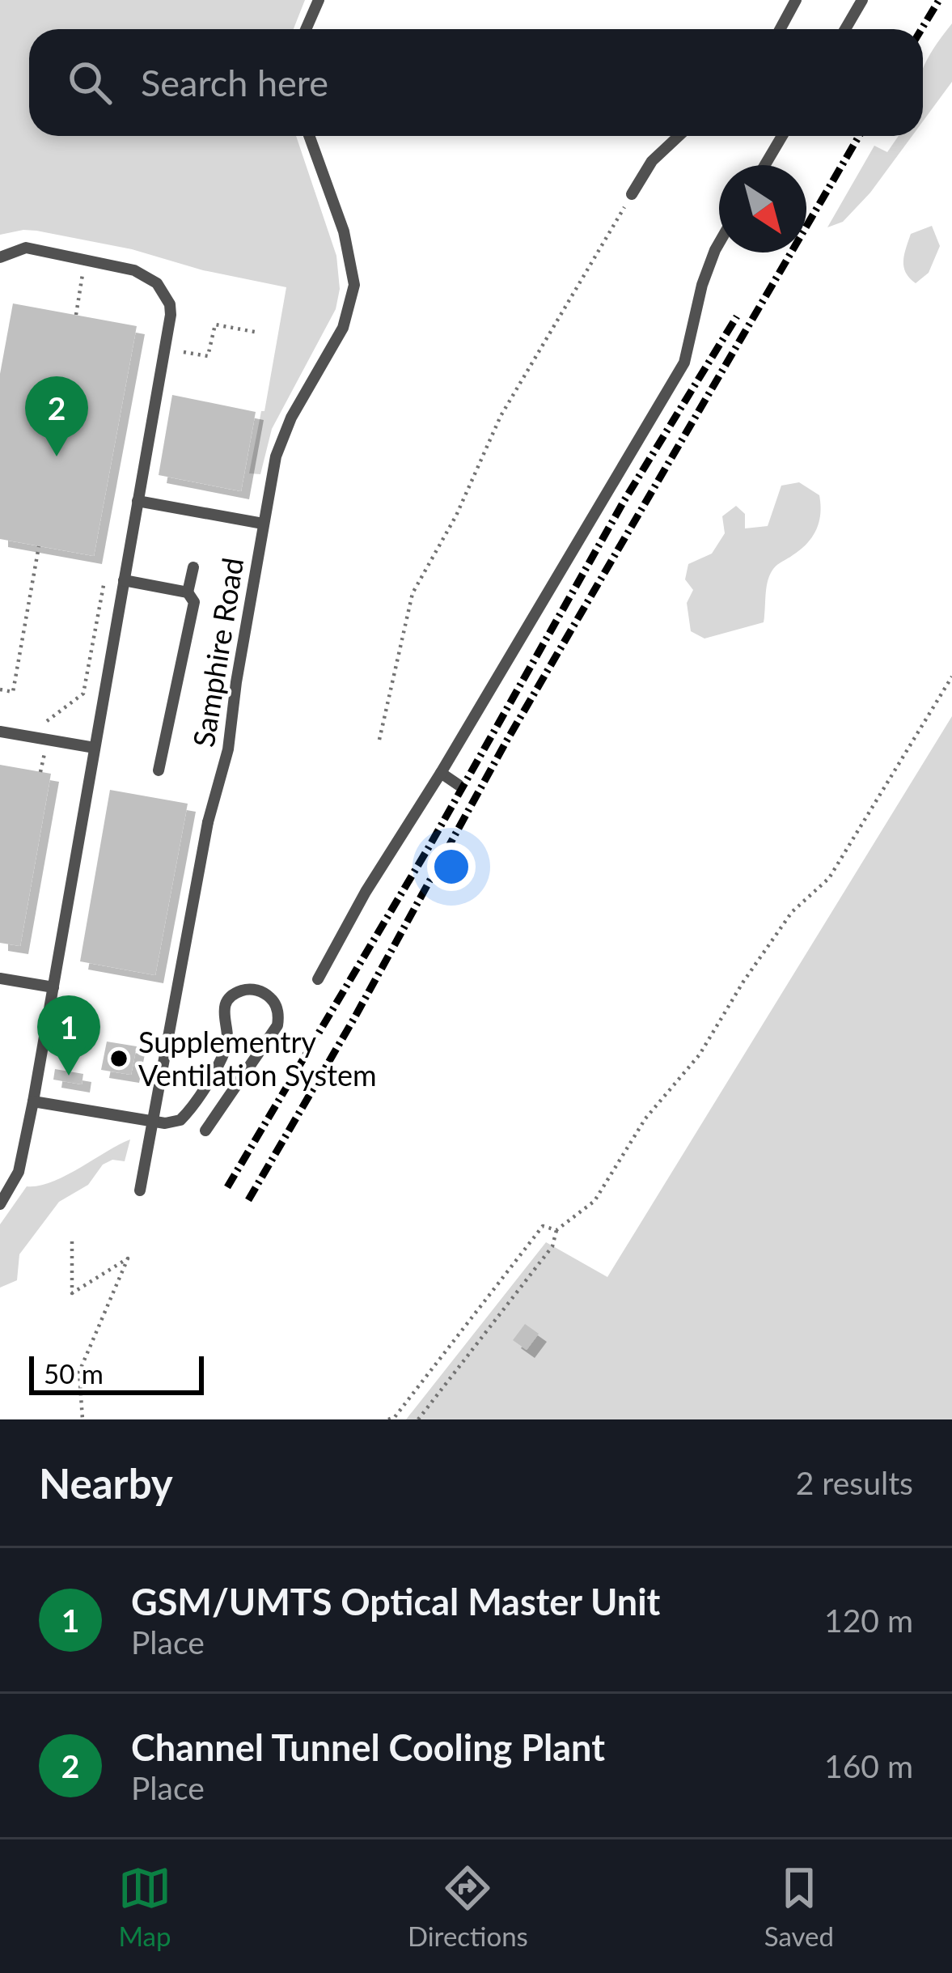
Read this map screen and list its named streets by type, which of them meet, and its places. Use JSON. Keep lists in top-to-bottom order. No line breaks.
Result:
{"streets":{"lane":["Samphire Road"]},"places":["Supplementry Ventilation System"],"scale_bar":"50 m","north":"bottom right","page":{"search":"Search here","pins":["2","1"],"scale":"50 m","heading":["Nearby","2 results"],"list":[{"mark":"1","name":"GSM/UMTS Optical Master Unit","note":"Place","value":"120 m"},{"mark":"2","name":"Channel Tunnel Cooling Plant","note":"Place","value":"160 m"}],"nav":["Map","Directions","Saved"]}}
